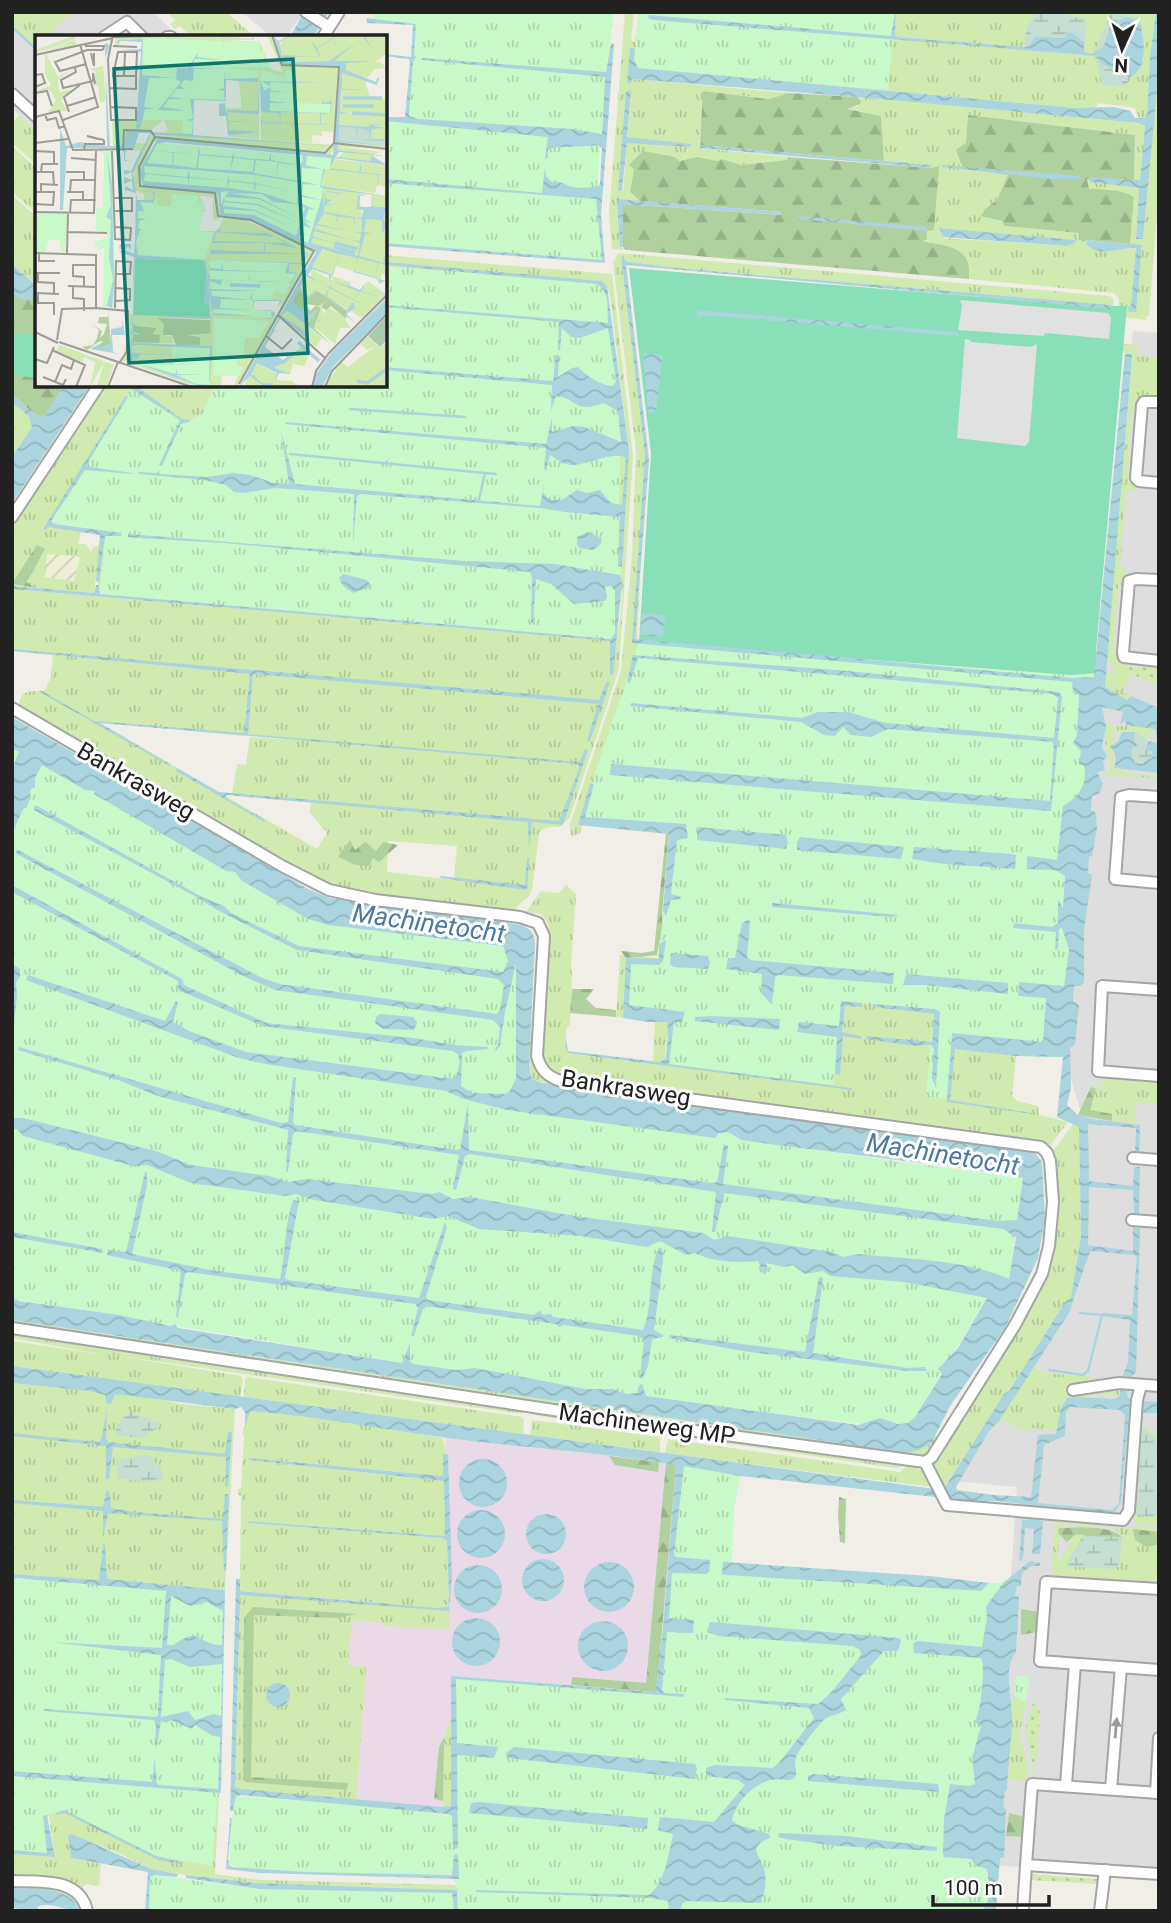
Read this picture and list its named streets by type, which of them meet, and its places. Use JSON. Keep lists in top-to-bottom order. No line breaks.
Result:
{"streets":{"street":["Bankrasweg","Machineweg MP"]},"crossings":[["Bankrasweg","Machineweg MP"]],"water":["Machinetocht"],"scale_bar":"100 m","north":"bottom"}
